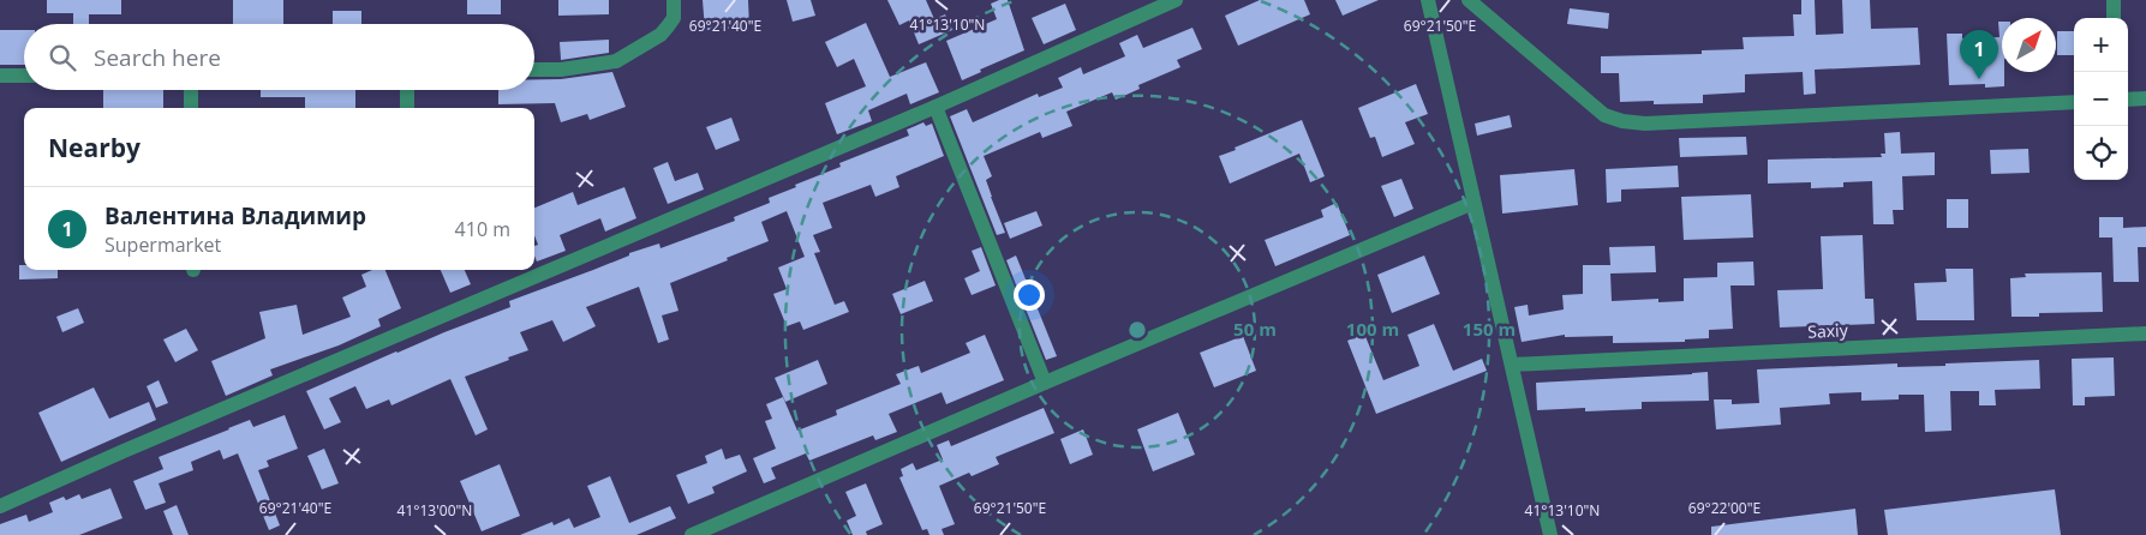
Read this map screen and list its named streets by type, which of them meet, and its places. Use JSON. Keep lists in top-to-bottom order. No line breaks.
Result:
{"streets":{"street":["Saxiy"]},"north":"top right","page":{"map_buttons":["+","−"],"search":"Search here","pins":"1","heading":"Nearby","list":[{"mark":"1","name":"Валентина Владимир","note":"Supermarket","value":"410 m"}]},"coordinates":["41°13'10\"N","69°21'40\"E","69°21'50\"E","69°22'00\"E","41°13'00\"N"],"rings":["50 m","100 m","150 m"]}
